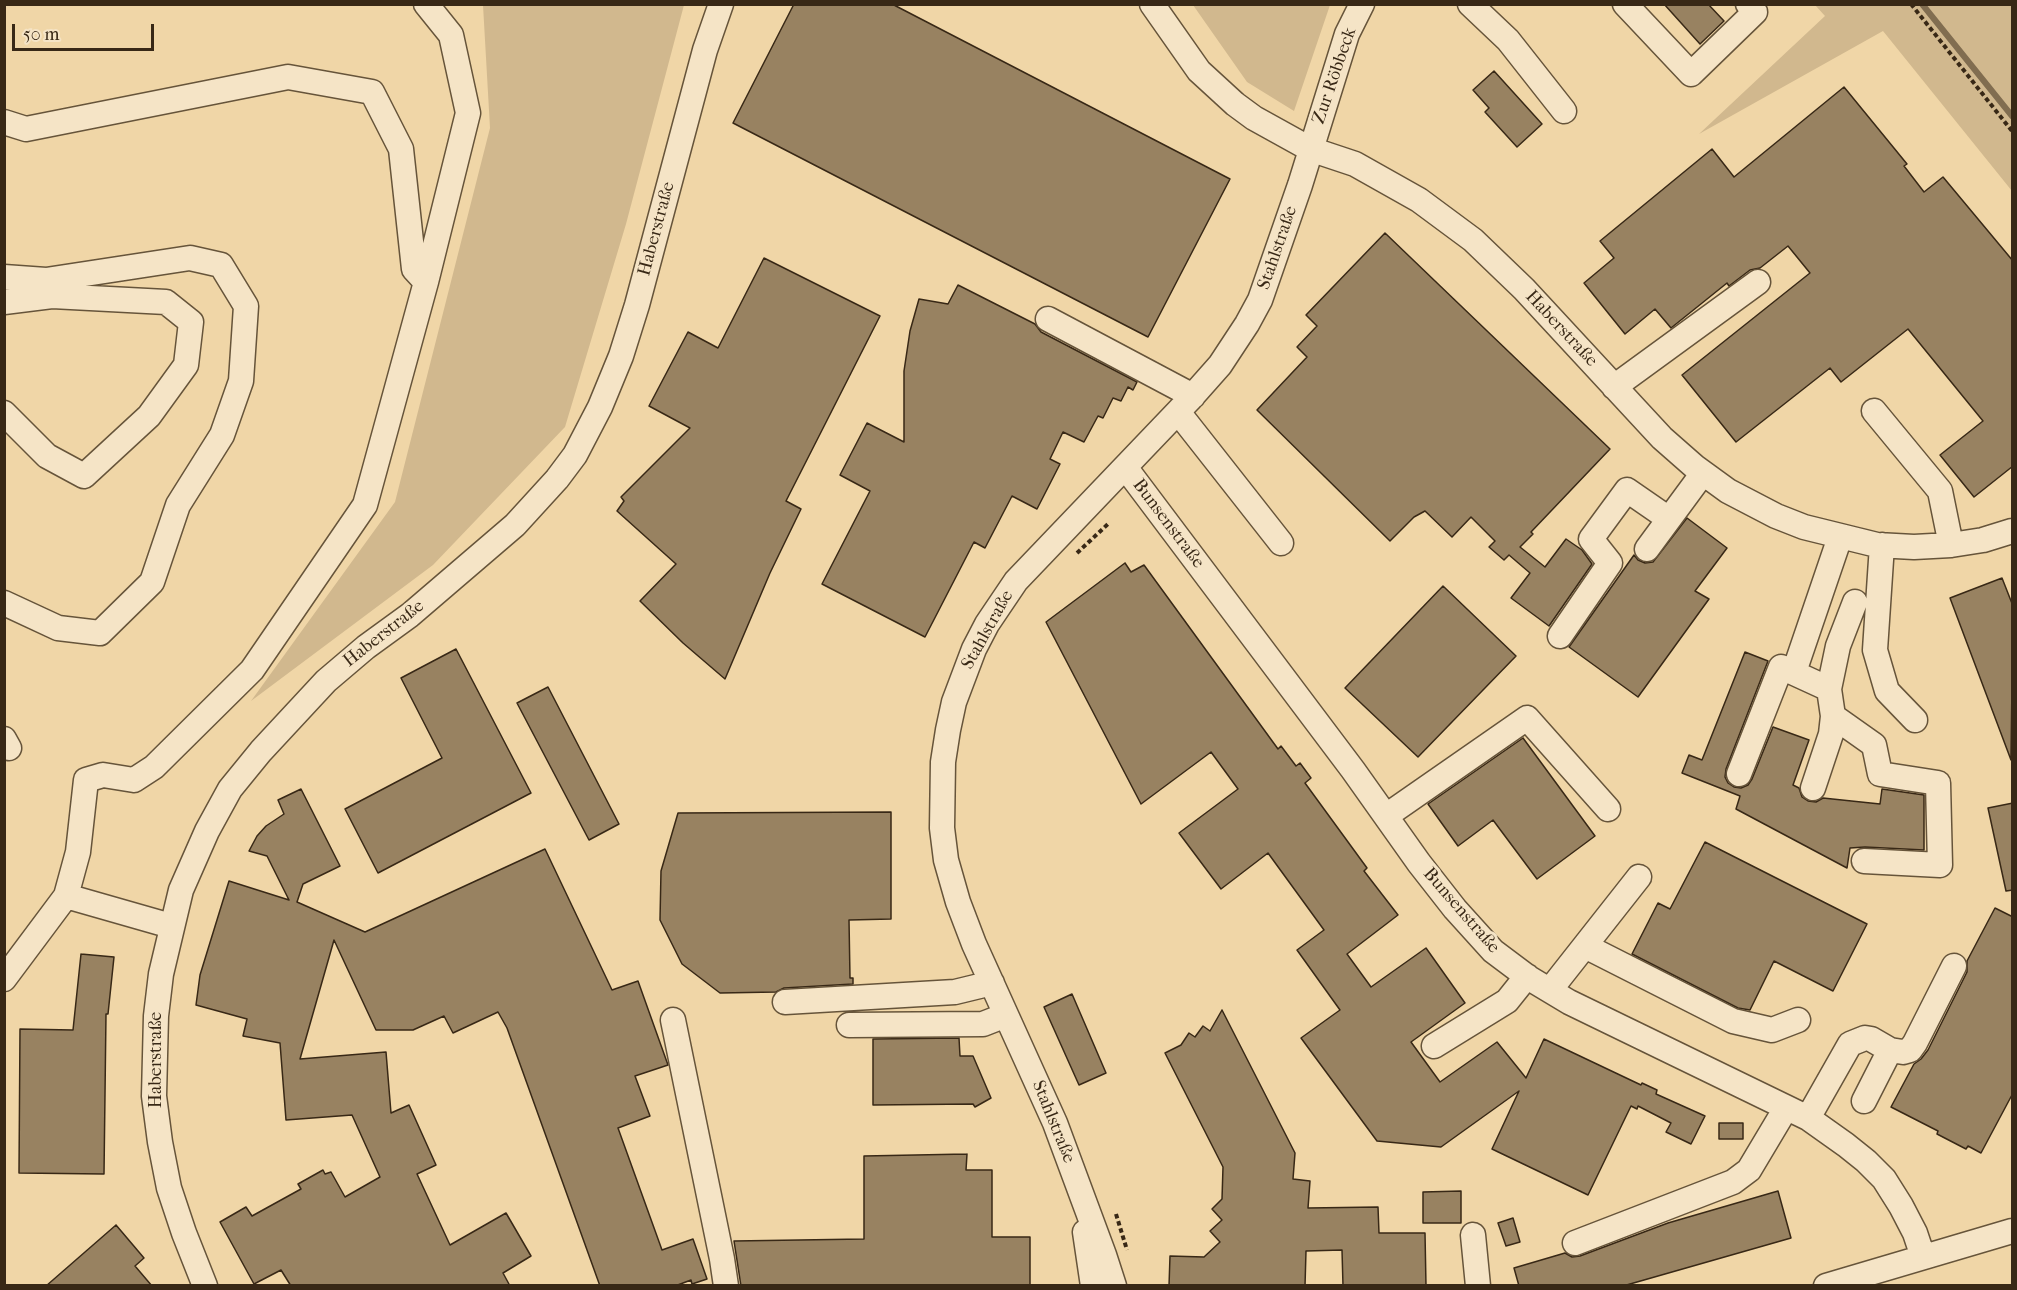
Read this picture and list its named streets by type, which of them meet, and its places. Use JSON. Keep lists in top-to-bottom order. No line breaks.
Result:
{"streets":{"street":["Zur Röbbeck","Haberstraße","Stahlstraße","Bunsenstraße"]},"crossings":[["Zur Röbbeck","Haberstraße"],["Zur Röbbeck","Stahlstraße"],["Haberstraße","Stahlstraße"],["Stahlstraße","Bunsenstraße"]],"scale_bar":"50 m"}
